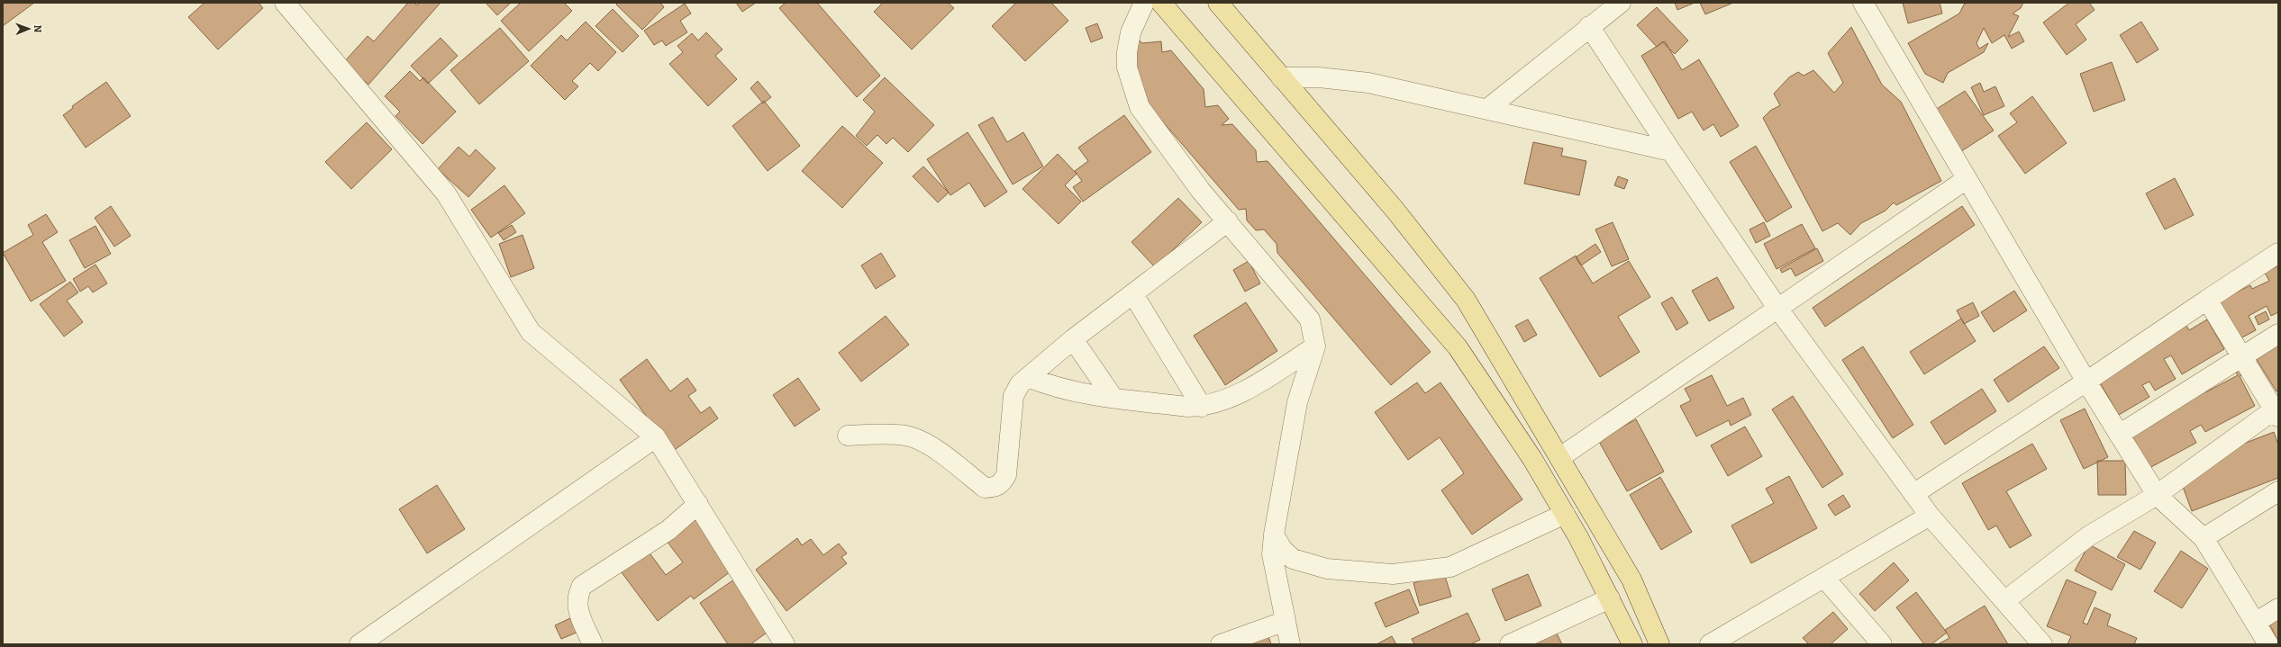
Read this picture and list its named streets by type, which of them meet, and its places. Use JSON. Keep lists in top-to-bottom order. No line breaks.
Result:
{"north":"right"}
